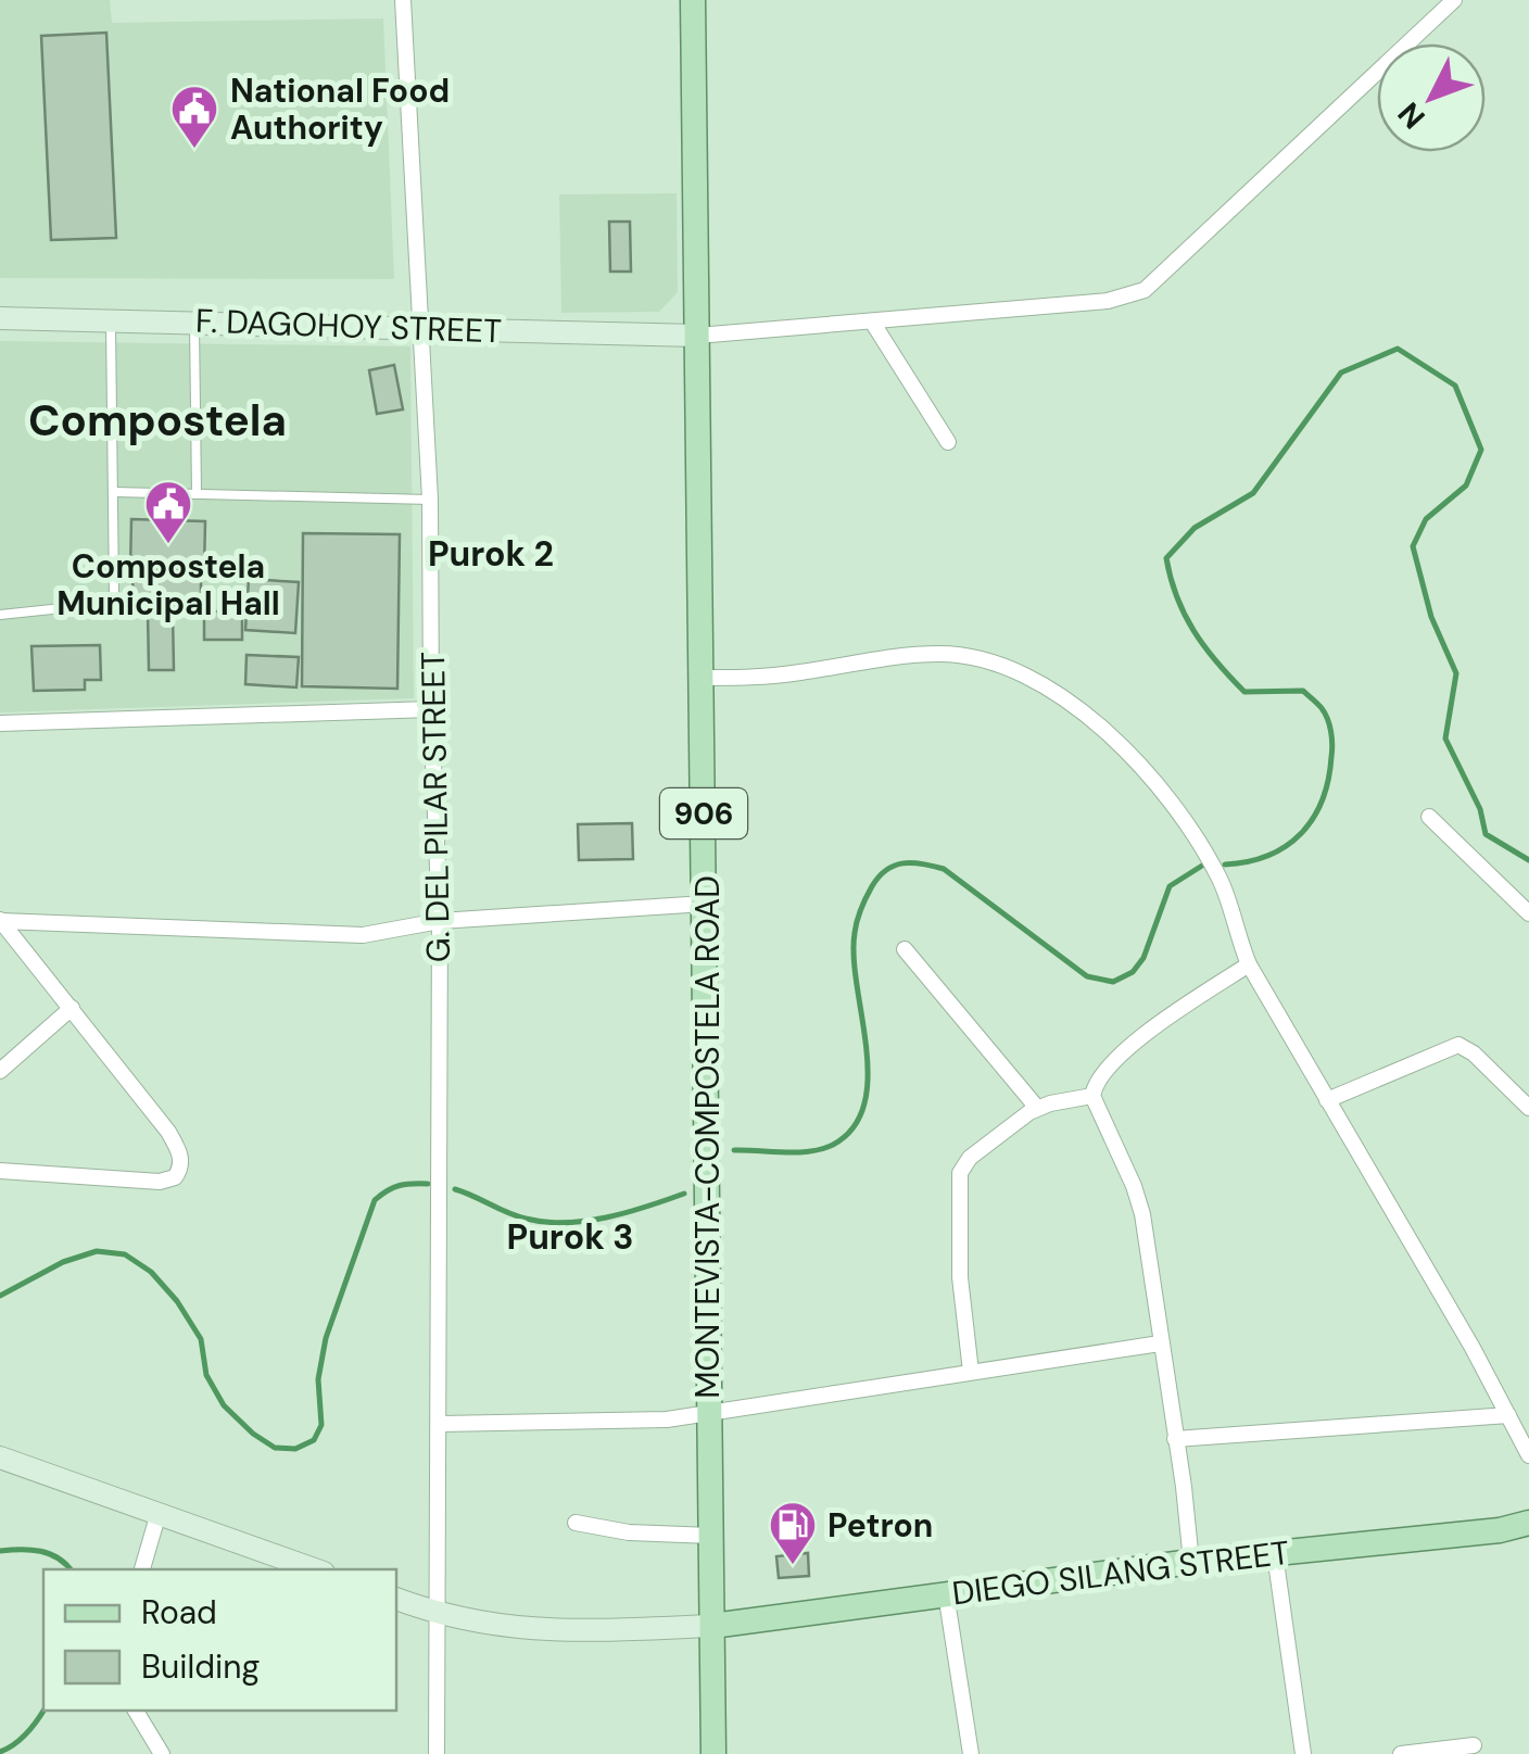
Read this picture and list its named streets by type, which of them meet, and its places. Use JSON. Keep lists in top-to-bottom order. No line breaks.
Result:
{"streets":{"main road":["F. DAGOHOY STREET","906","MONTEVISTA-COMPOSTELA ROAD","DIEGO SILANG STREET"],"street":["G. DEL PILAR STREET"]},"crossings":[["F. DAGOHOY STREET","G. DEL PILAR STREET"],["F. DAGOHOY STREET","MONTEVISTA-COMPOSTELA ROAD"],["MONTEVISTA-COMPOSTELA ROAD","DIEGO SILANG STREET"]],"districts":["Compostela","Purok 2","Purok 3"],"places":{"public building":["National Food Authority","Compostela Municipal Hall"],"fuel station":["Petron"]},"legend":["Road","Building"],"north":"bottom left"}
